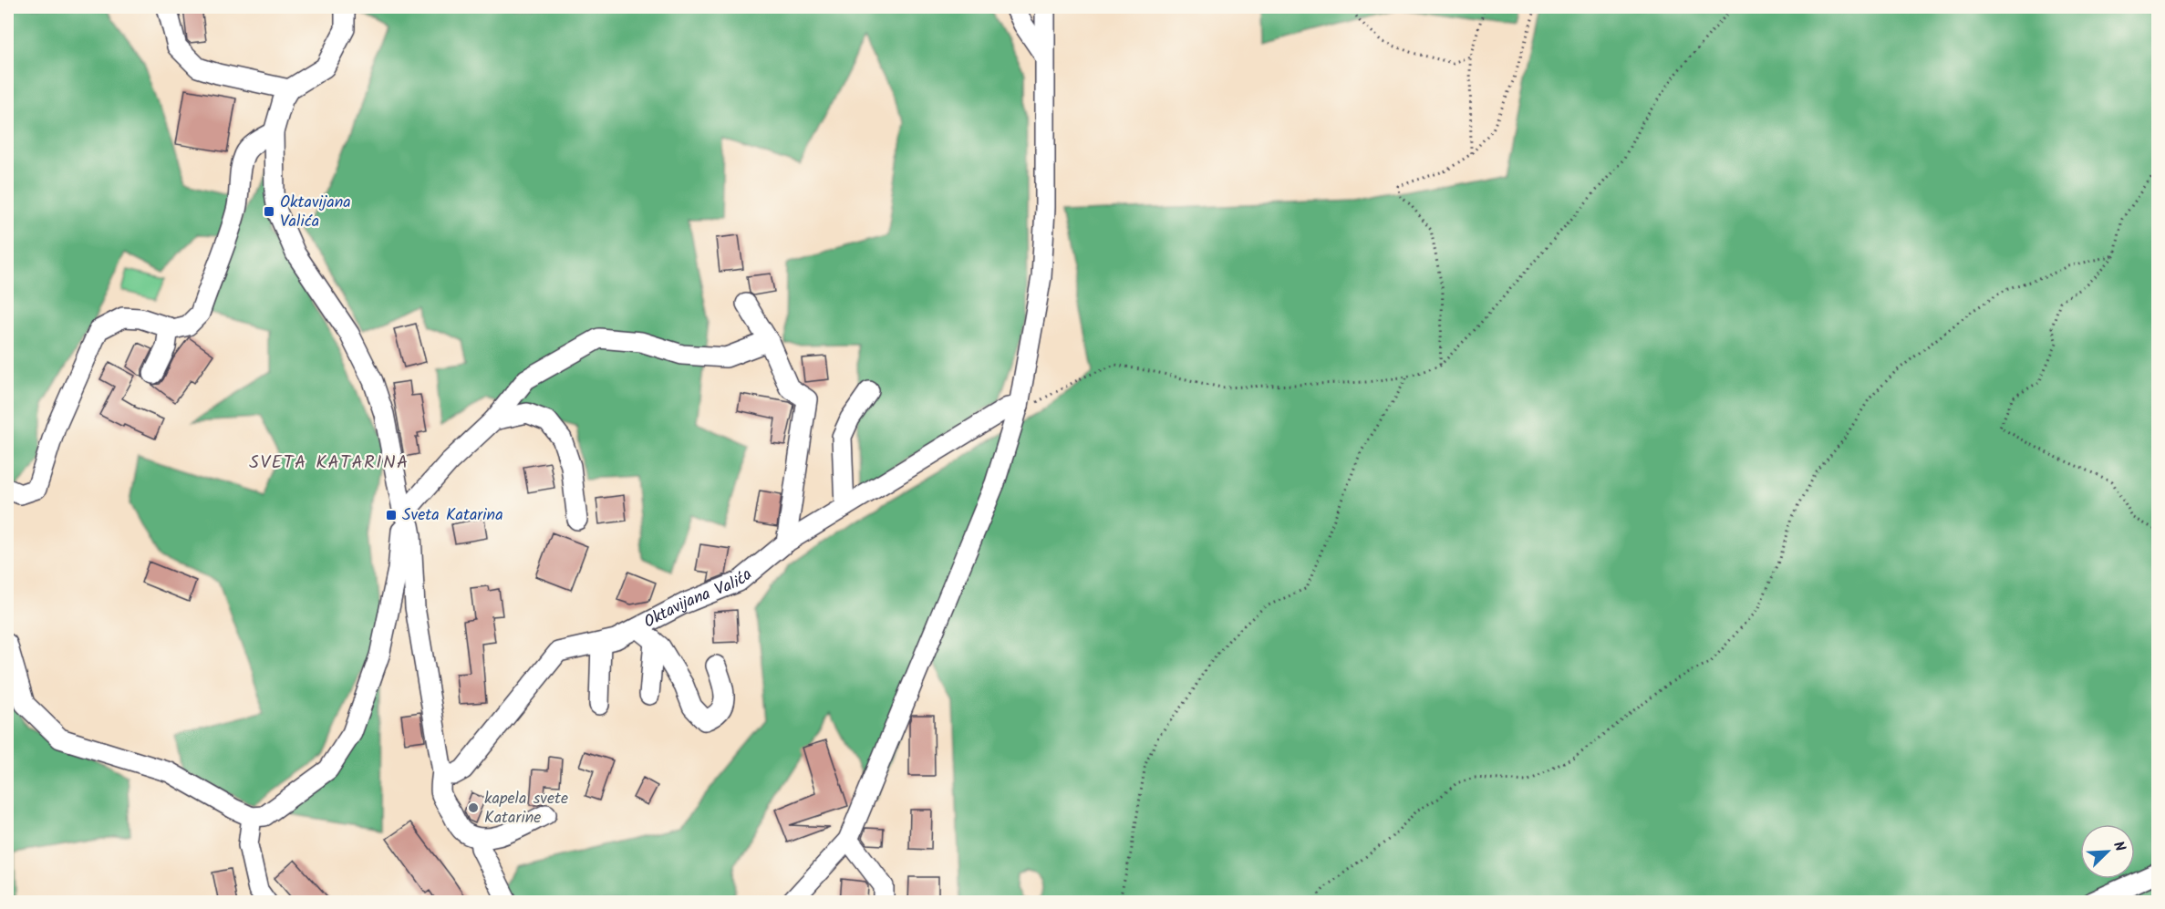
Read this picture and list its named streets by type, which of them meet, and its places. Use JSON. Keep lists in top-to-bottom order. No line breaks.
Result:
{"streets":{"street":["Oktavijana Valića"]},"districts":["SVETA KATARINA"],"places":{"transit":["Oktavijana Valića","Sveta Katarina"],"other":["kapela svete Katarine"]},"north":"top right"}
